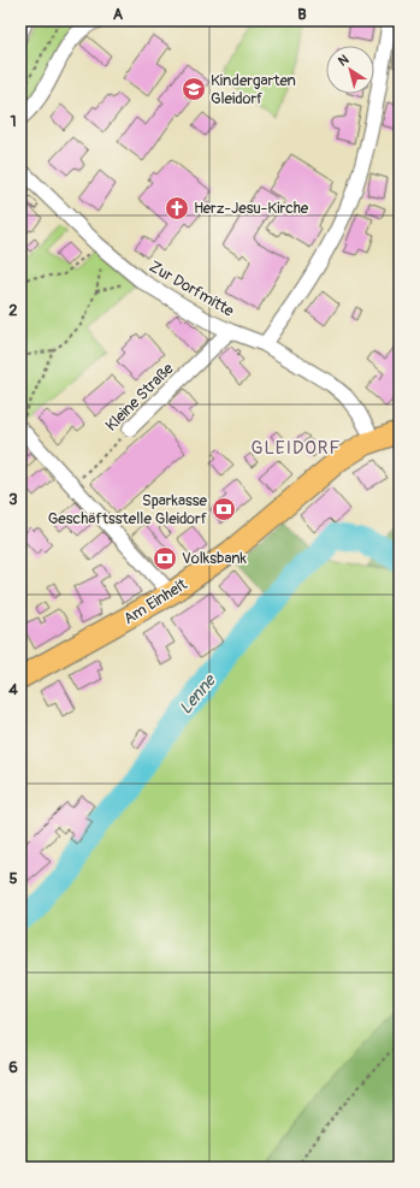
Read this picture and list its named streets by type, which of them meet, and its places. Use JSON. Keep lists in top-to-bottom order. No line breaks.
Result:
{"streets":{"main road":["Am Einheit"],"street":["Zur Dorfmitte","Kleine Straße"]},"crossings":[["Zur Dorfmitte","Kleine Straße"],["Zur Dorfmitte","Am Einheit"]],"districts":["GLEIDORF"],"water":["Lenne"],"places":{"school or university":["Kindergarten Gleidorf"],"church":["Herz-Jesu-Kirche"],"bank":["Sparkasse Geschäftsstelle Gleidorf","Volksbank"]},"north":"top left","grid":{"columns":["A","B"],"rows":["1","2","3","4","5","6"]}}
